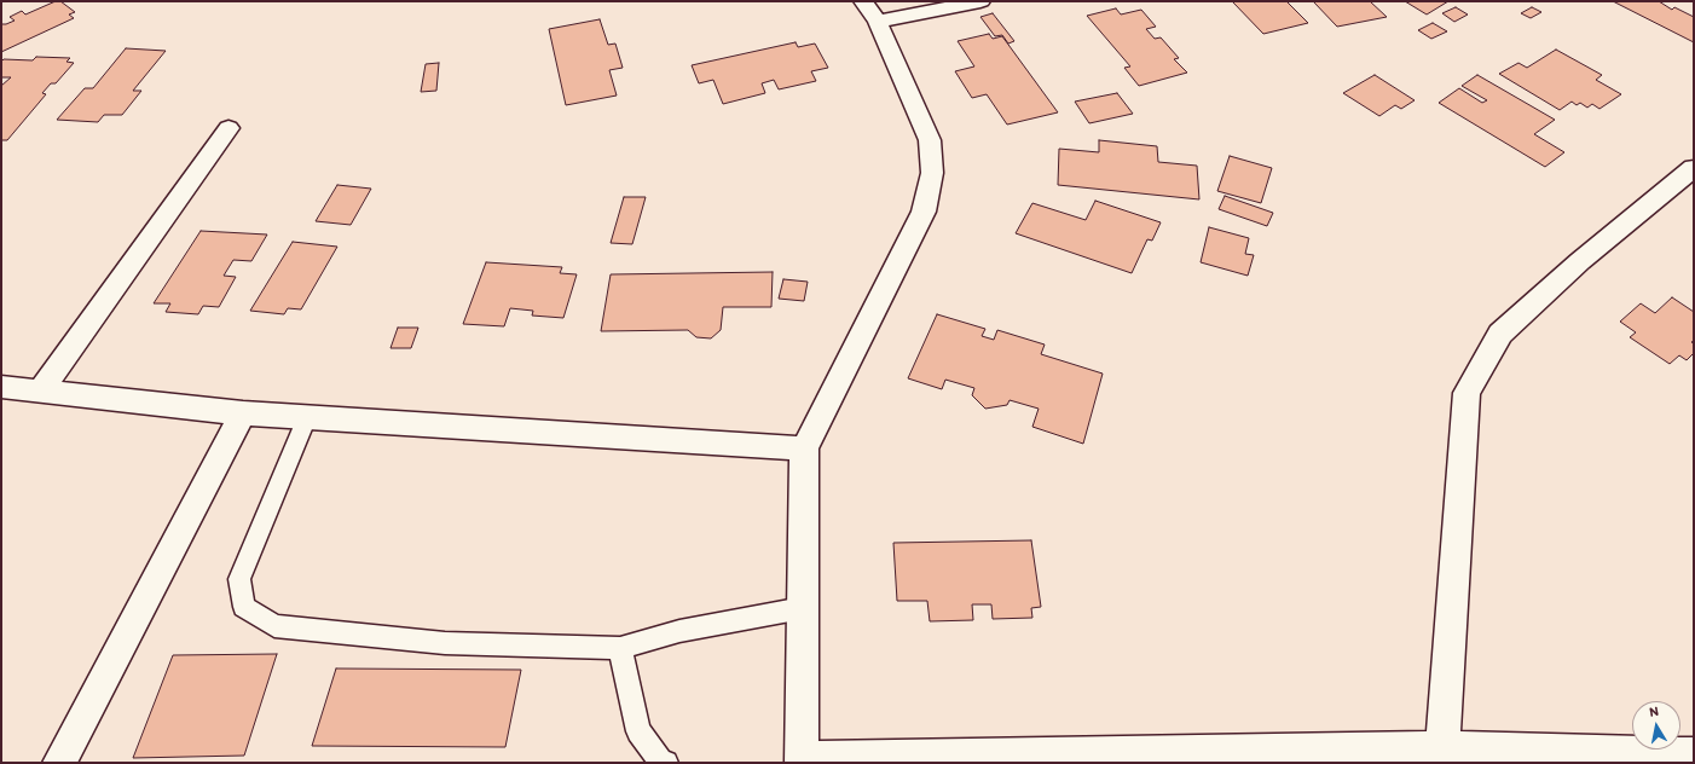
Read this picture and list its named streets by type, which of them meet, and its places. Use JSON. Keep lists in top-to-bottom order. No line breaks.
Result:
{"north":"top"}
